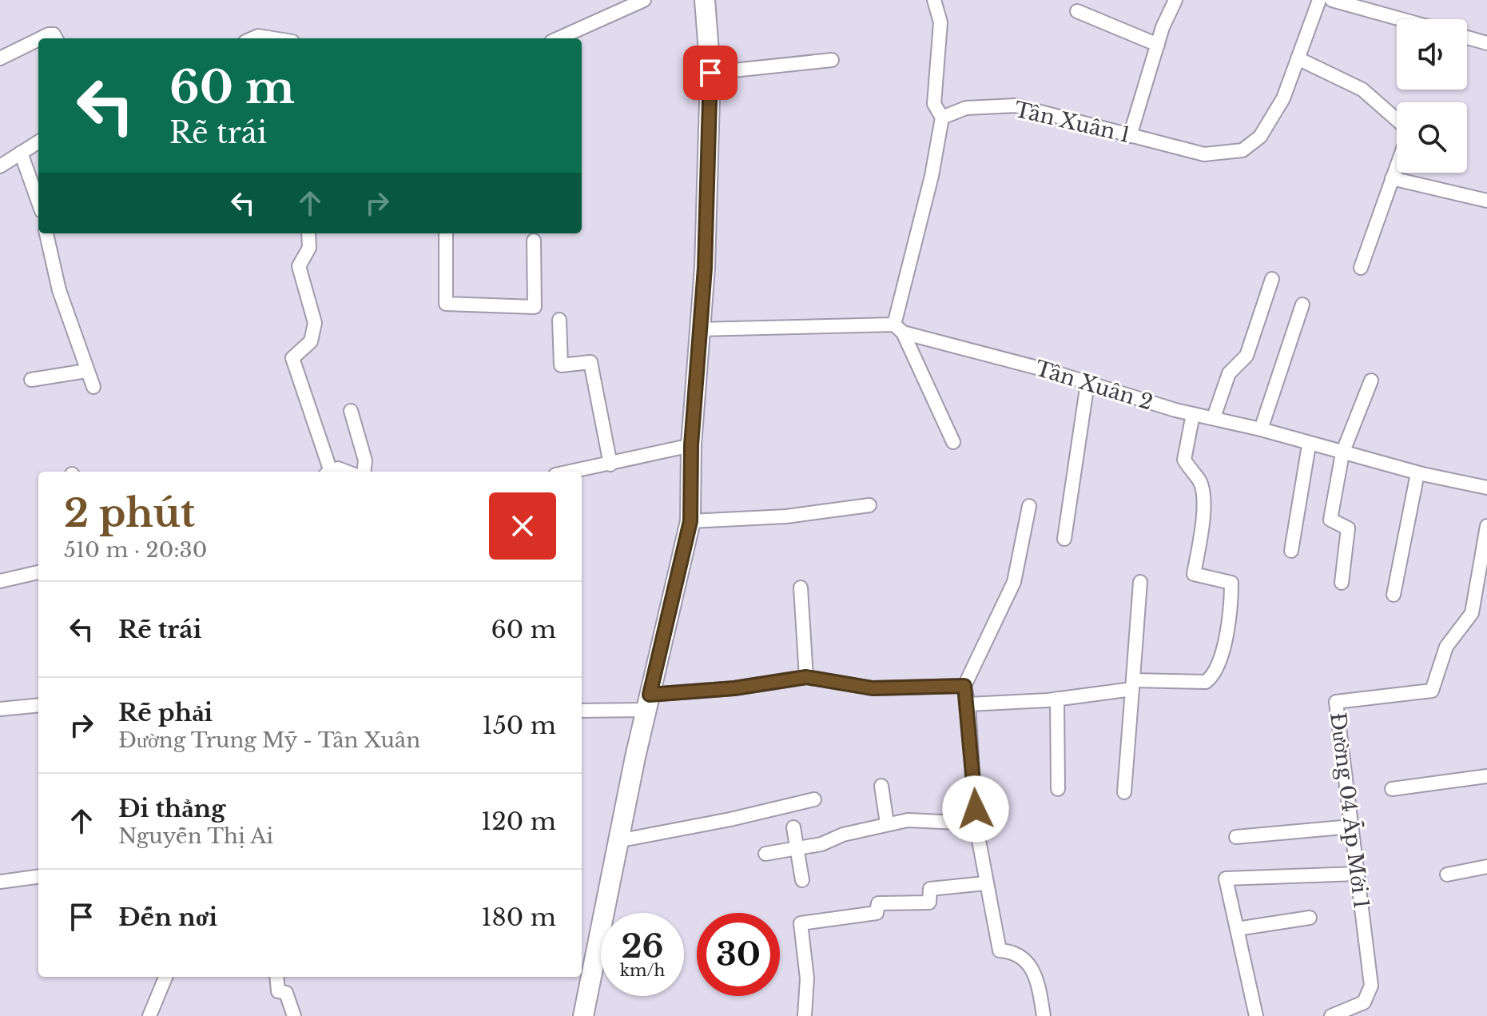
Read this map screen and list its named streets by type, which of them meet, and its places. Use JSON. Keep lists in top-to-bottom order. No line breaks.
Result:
{"streets":{"street":["Tân Xuân 1","Tân Xuân 2","Đường 04 Ấp Mới 1"]},"page":{"turn":["60 m","Rẽ trái"],"heading":["2 phút","510 m · 20:30"],"list":[{"name":"Rẽ trái","value":"60 m"},{"name":"Rẽ phải","note":"Đường Trung Mỹ - Tân Xuân","value":"150 m"},{"name":"Đi thẳng","note":"Nguyễn Thị Ai","value":"120 m"},{"name":"Đến nơi","value":"180 m"}],"speed":"26 km/h","limit":"30"}}
